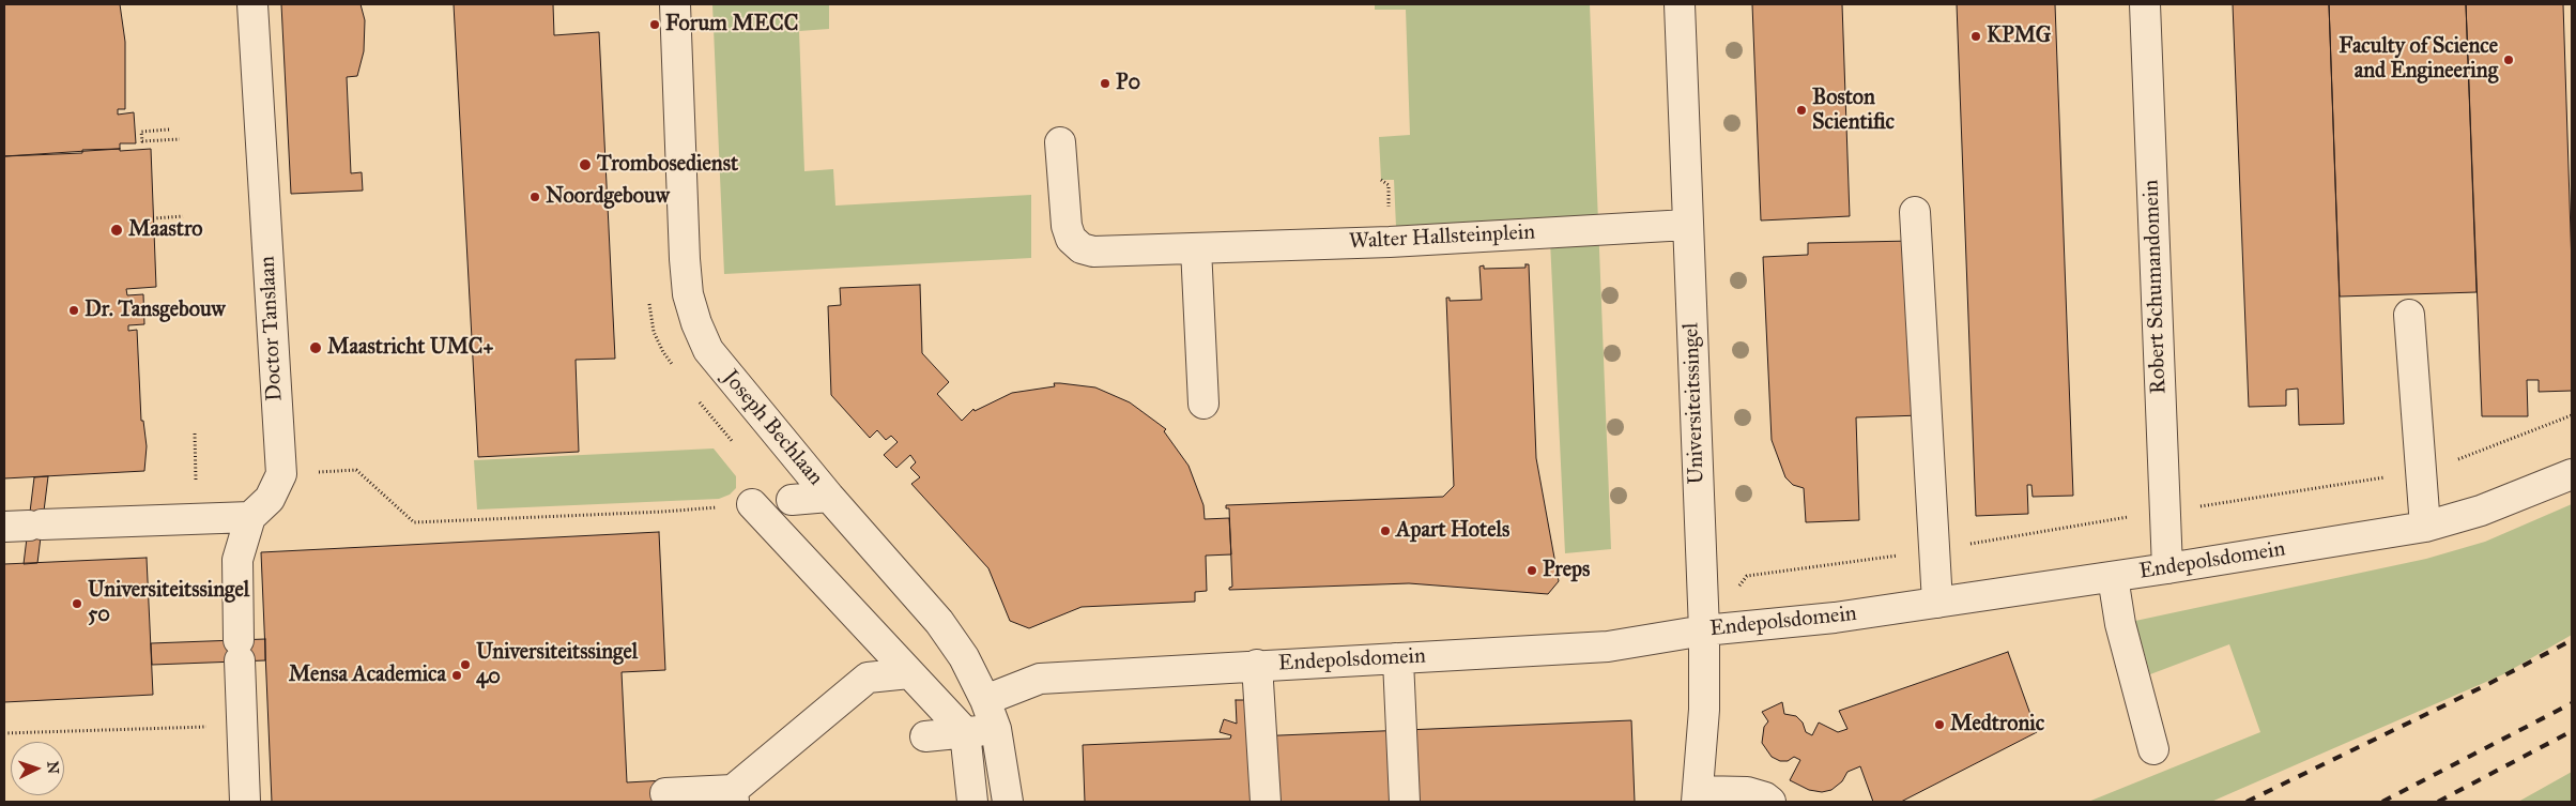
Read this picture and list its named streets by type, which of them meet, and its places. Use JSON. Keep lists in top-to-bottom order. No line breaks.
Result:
{"streets":{"street":["Walter Hallsteinplein","Robert Schumandomein","Doctor Tanslaan","Universiteitssingel","Joseph Bechlaan","Endepolsdomein"]},"crossings":[["Walter Hallsteinplein","Universiteitssingel"],["Robert Schumandomein","Endepolsdomein"],["Universiteitssingel","Endepolsdomein"],["Joseph Bechlaan","Endepolsdomein"]],"places":["Forum MECC","KPMG","Faculty of Science and Engineering","P0","Boston Scientific","Trombosedienst","Noordgebouw","Maastro","Dr. Tansgebouw","Maastricht UMC+","Apart Hotels","Preps","Universiteitssingel 50","Universiteitssingel 40","Mensa Academica","Medtronic"],"north":"right"}
